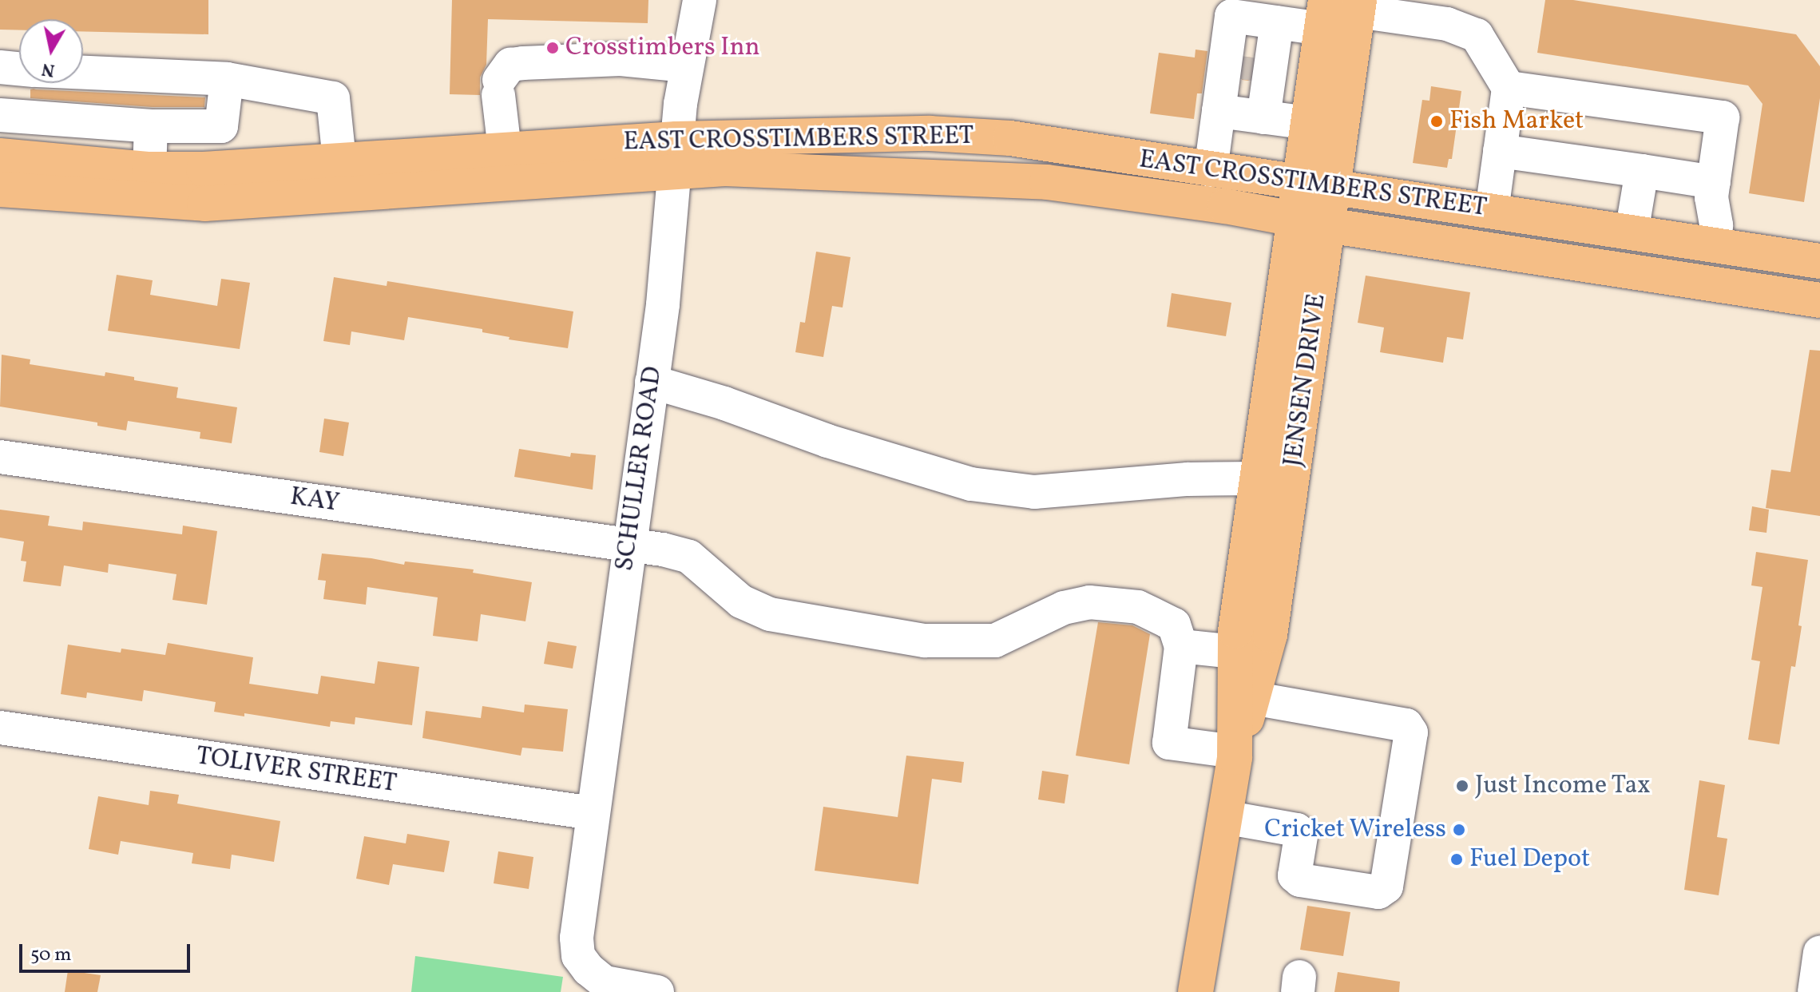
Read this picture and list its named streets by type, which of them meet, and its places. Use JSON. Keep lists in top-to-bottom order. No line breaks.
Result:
{"streets":{"main road":["EAST CROSSTIMBERS STREET","JENSEN DRIVE"],"street":["SCHULLER ROAD","KAY","TOLIVER STREET"]},"crossings":[["EAST CROSSTIMBERS STREET","JENSEN DRIVE"],["EAST CROSSTIMBERS STREET","SCHULLER ROAD"],["SCHULLER ROAD","KAY"],["SCHULLER ROAD","TOLIVER STREET"]],"places":["Crosstimbers Inn","Fish Market","Just Income Tax","Cricket Wireless","Fuel Depot"],"scale_bar":"50 m","north":"bottom"}
